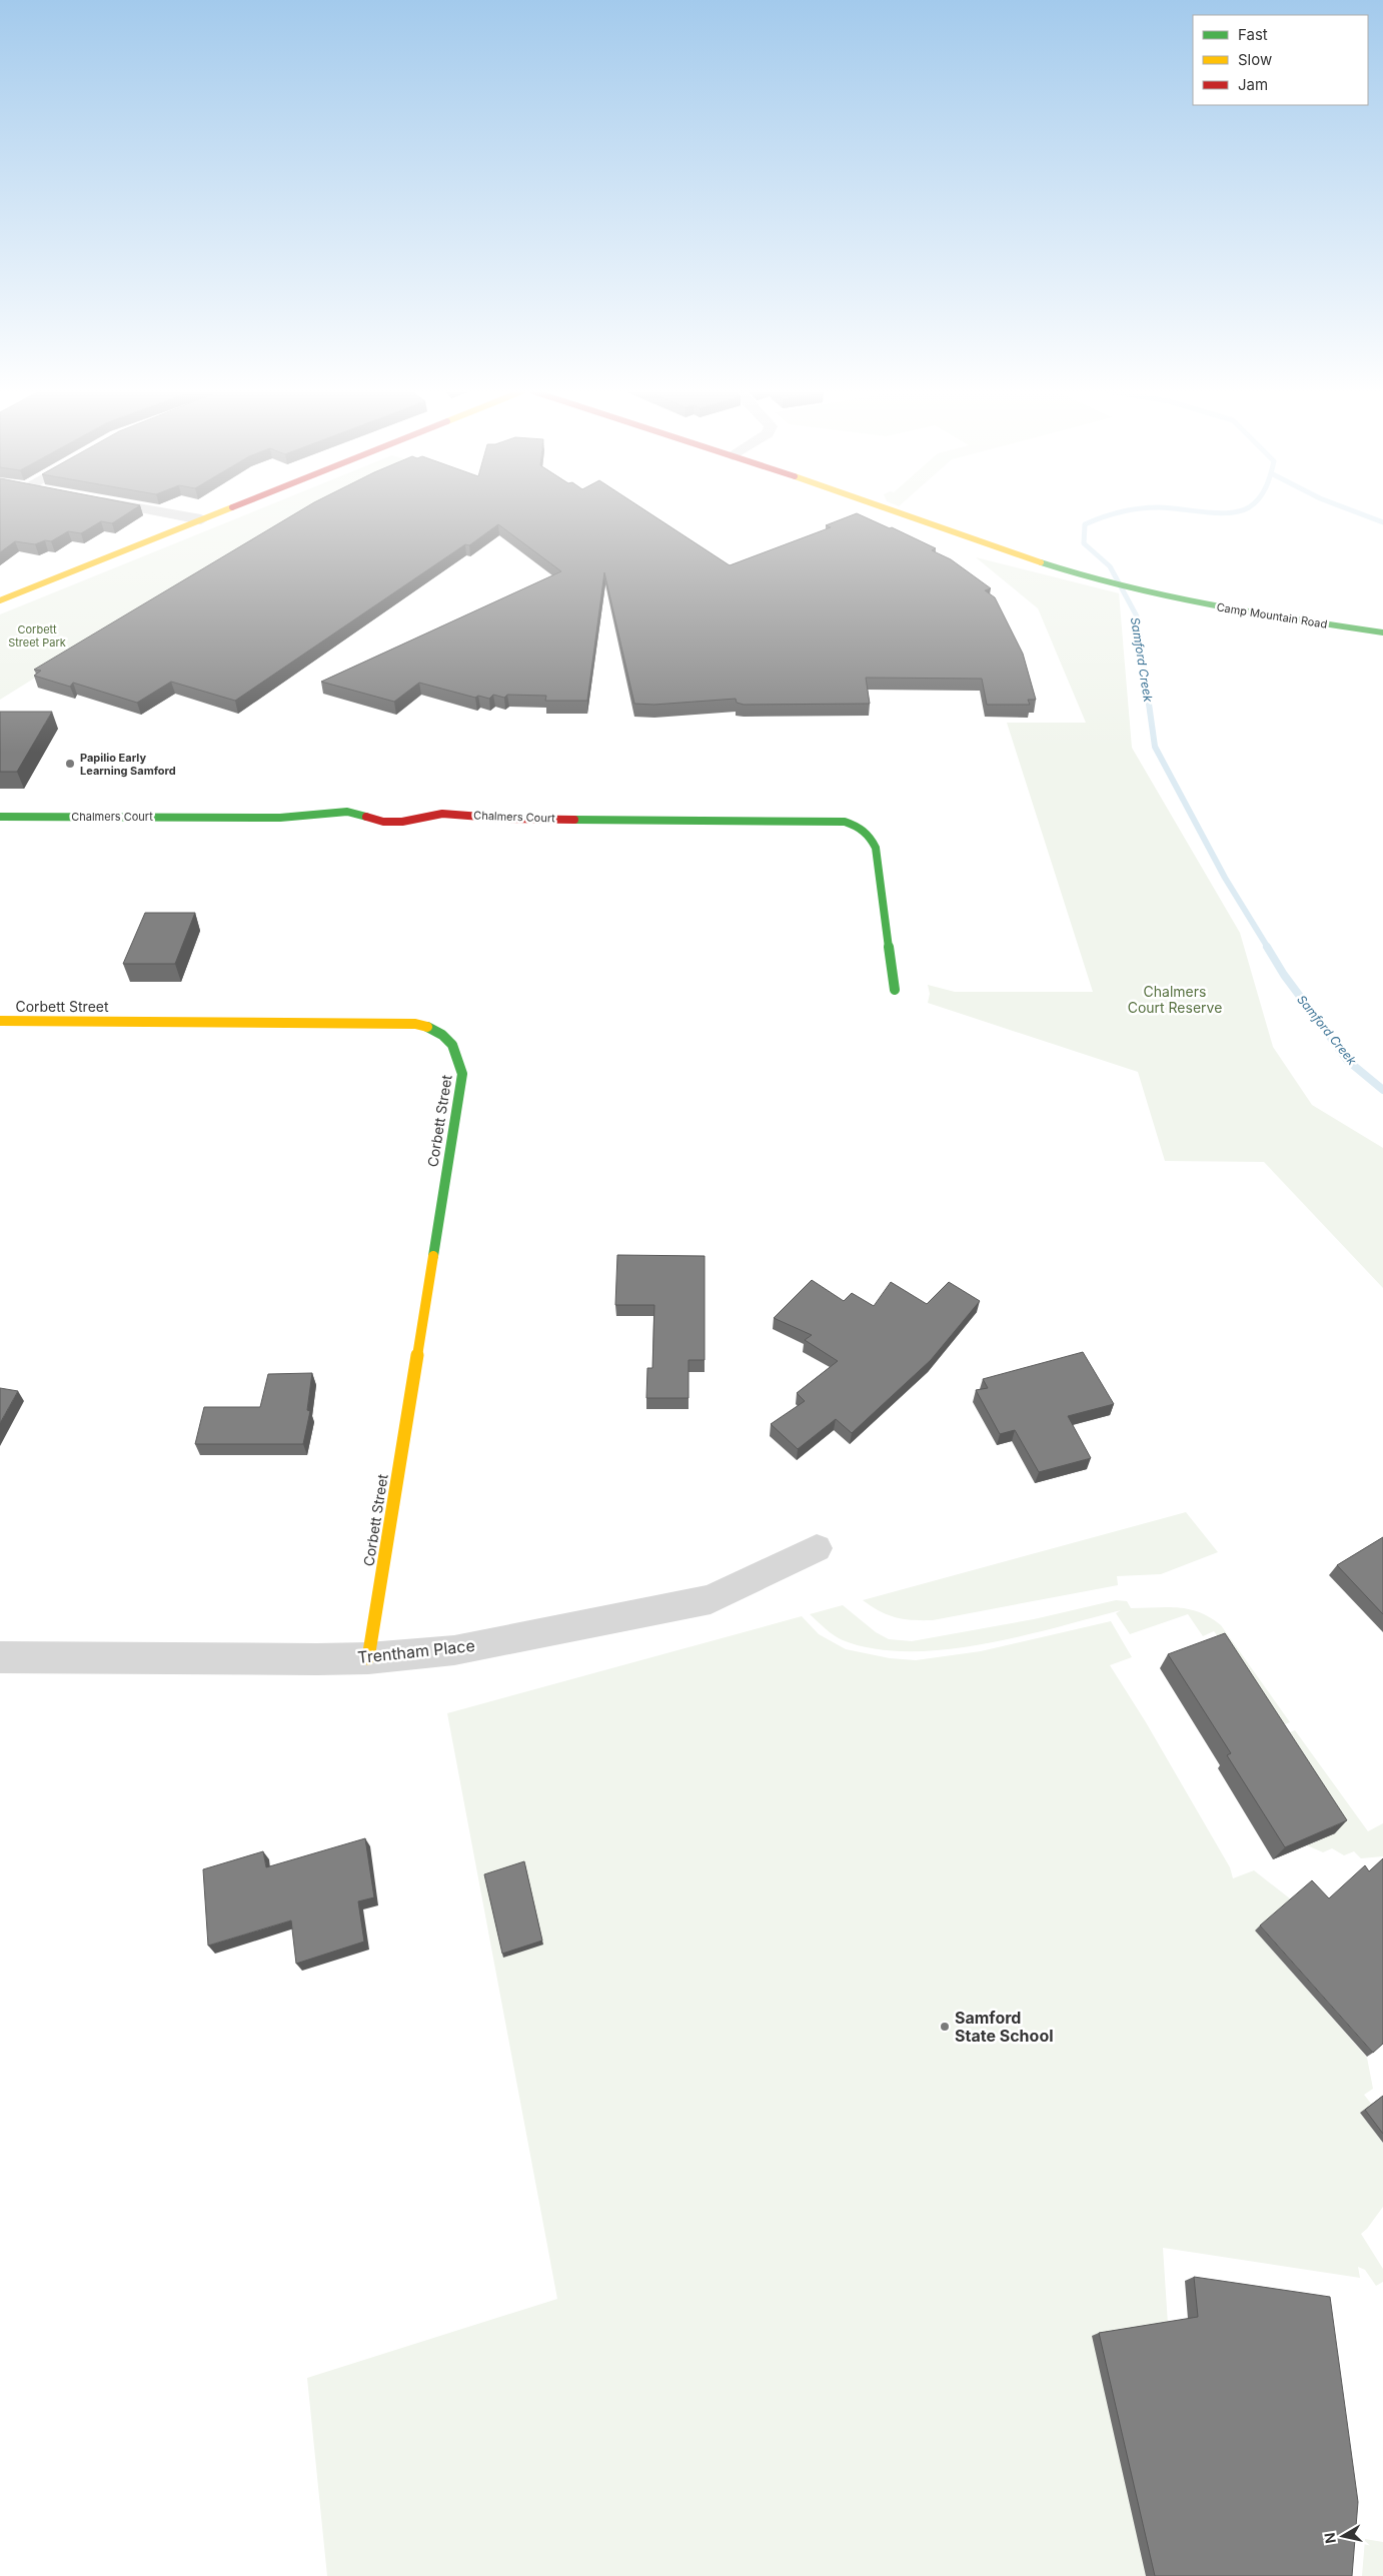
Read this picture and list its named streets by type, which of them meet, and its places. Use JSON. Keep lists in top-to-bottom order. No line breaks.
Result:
{"streets":{"street":["Camp Mountain Road","Chalmers Court","Corbett Street","Trentham Place"]},"crossings":[["Corbett Street","Trentham Place"]],"water":["Samford Creek"],"parks":["Corbett Street Park","Chalmers Court Reserve"],"places":["Papilio Early Learning Samford","Samford State School"],"legend":["Fast","Slow","Jam"],"north":"left"}
